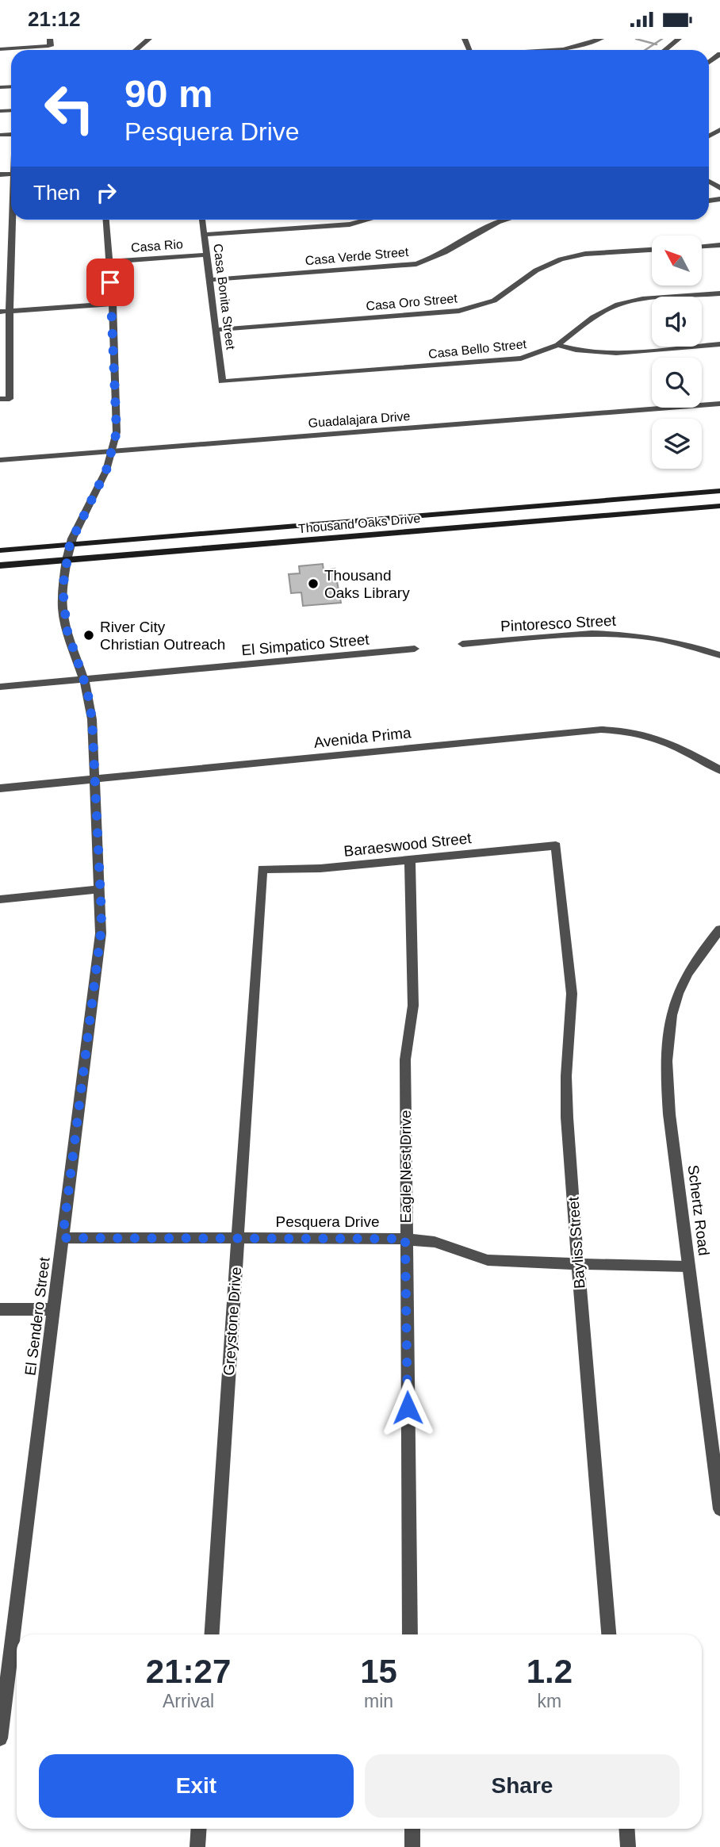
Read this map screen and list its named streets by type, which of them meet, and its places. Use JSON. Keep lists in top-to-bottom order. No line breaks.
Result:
{"streets":{"main road":["Thousand Oaks Drive"],"street":["Casa Rio","Casa Verde Street","Casa Bonita Street","Casa Oro Street","Casa Bello Street","Guadalajara Drive","Pintoresco Street","El Simpatico Street","Avenida Prima","Baraeswood Street","Eagle Nest Drive","Schertz Road","Pesquera Drive","Bayliss Street","El Sendero Street","Greystone Drive"]},"crossings":[["Casa Rio","Casa Bonita Street"],["Casa Rio","El Sendero Street"],["Casa Verde Street","Casa Bonita Street"],["Casa Bonita Street","Casa Oro Street"],["Casa Bonita Street","Casa Bello Street"],["Guadalajara Drive","El Sendero Street"],["Thousand Oaks Drive","El Sendero Street"],["El Simpatico Street","El Sendero Street"],["Avenida Prima","El Sendero Street"],["Baraeswood Street","Eagle Nest Drive"],["Baraeswood Street","Bayliss Street"],["Baraeswood Street","Greystone Drive"],["Eagle Nest Drive","Pesquera Drive"],["Schertz Road","Pesquera Drive"],["Pesquera Drive","Bayliss Street"],["Pesquera Drive","El Sendero Street"],["Pesquera Drive","Greystone Drive"]],"places":["Thousand Oaks Library","River City Christian Outreach"],"north":"top left","page":{"status":"21:12","turn":["90 m","Pesquera Drive"],"then":"Then","eta":["21:27","Arrival","15","min","1.2","km"],"buttons":["Exit","Share"]}}
